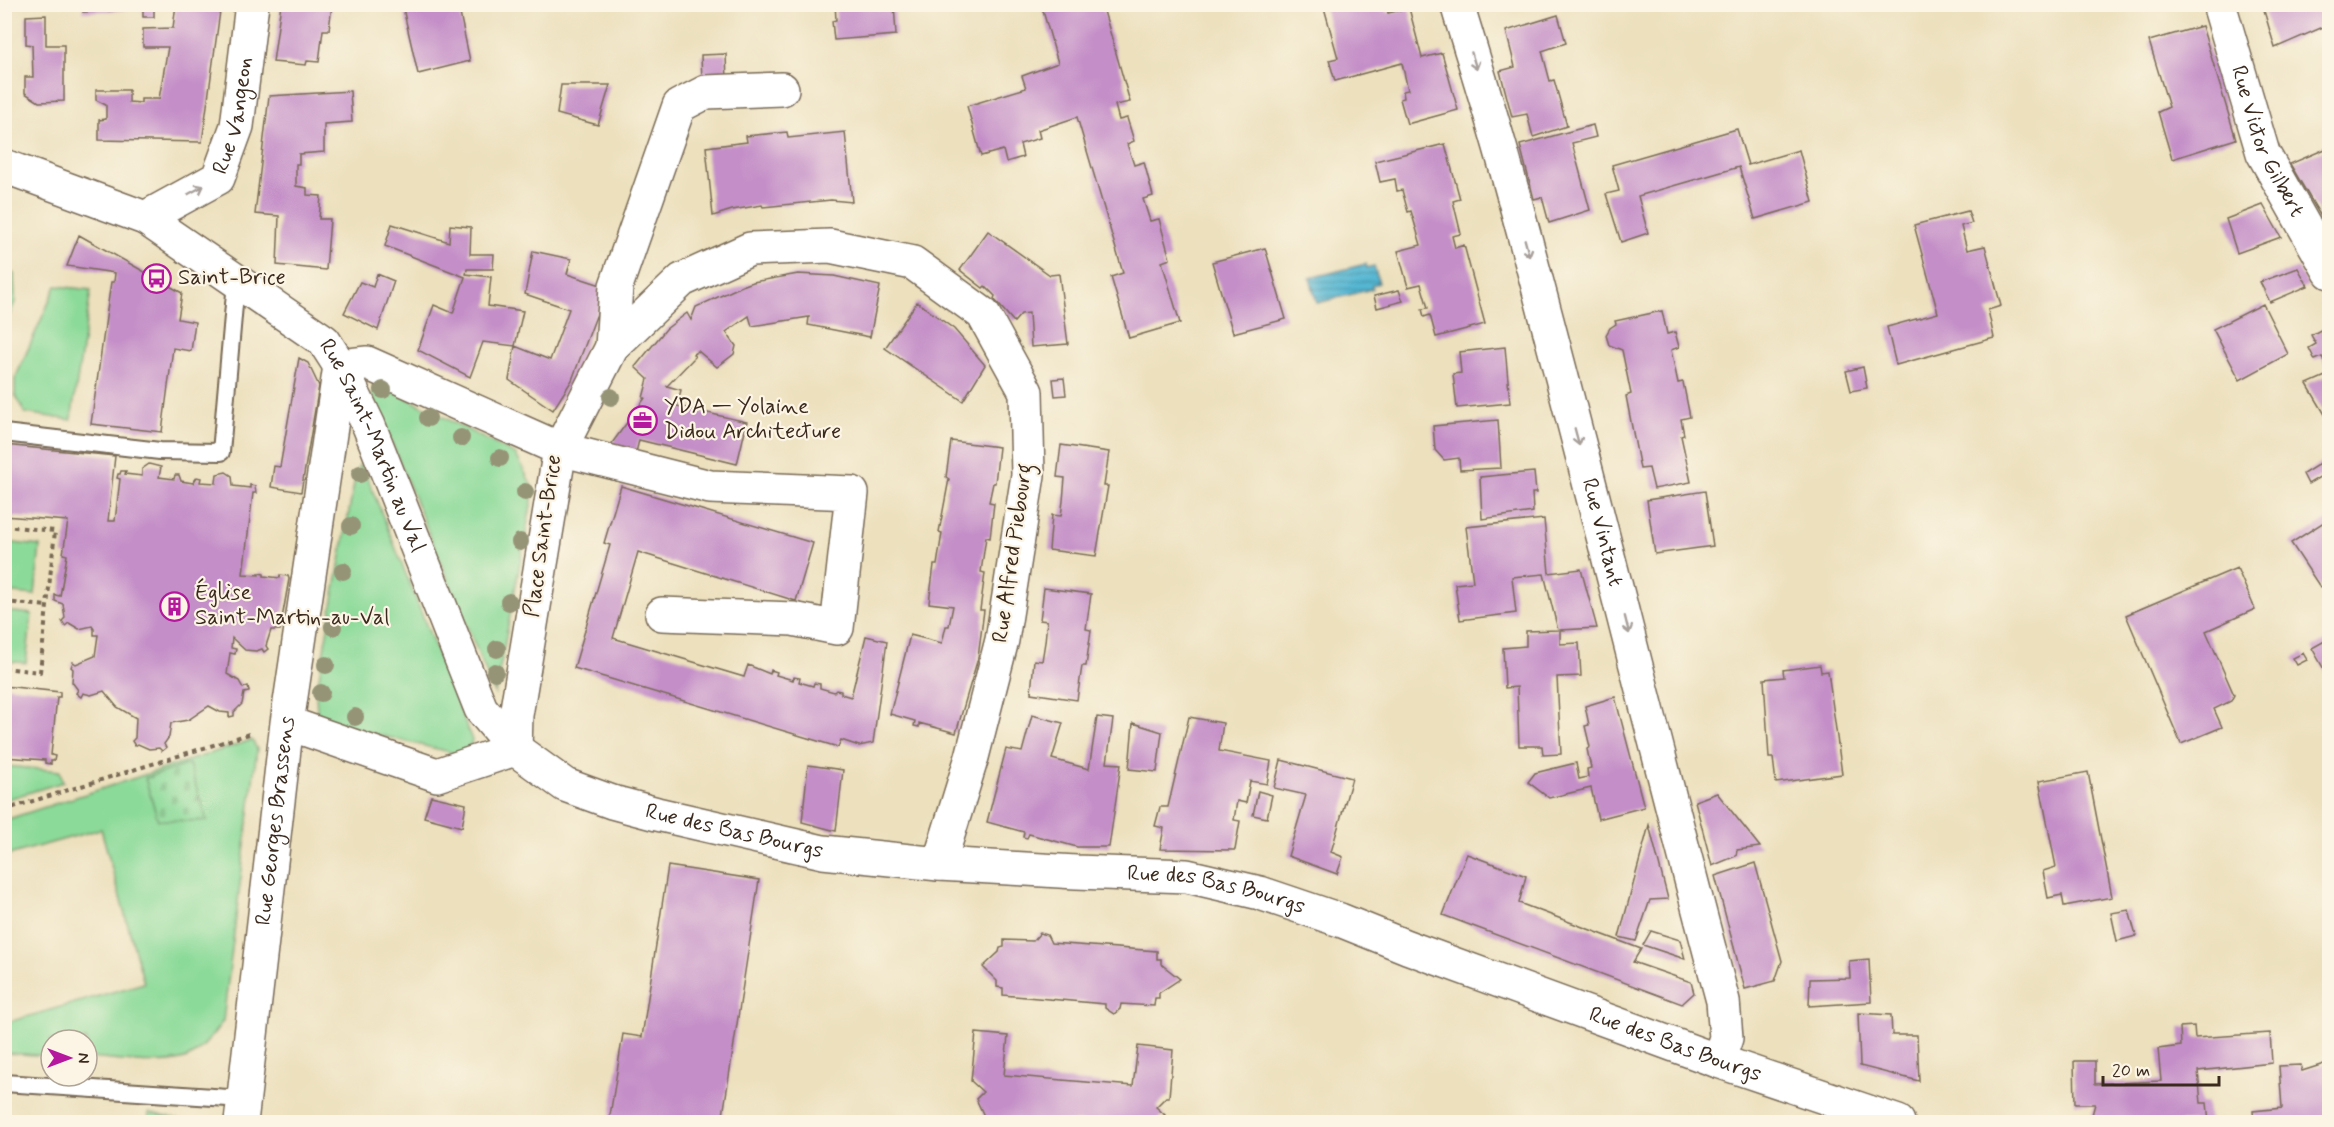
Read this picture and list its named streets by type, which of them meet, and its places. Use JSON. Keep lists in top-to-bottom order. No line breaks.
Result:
{"streets":{"street":["Rue Vangeon","Rue Victor Gilbert","Rue Saint-Martin au Val","Rue Vintant","Place Saint-Brice","Rue Alfred Piebourg","Rue Georges Brassens","Rue des Bas Bourgs"]},"crossings":[["Rue Vangeon","Rue Saint-Martin au Val"],["Rue Saint-Martin au Val","Place Saint-Brice"],["Rue Saint-Martin au Val","Rue Georges Brassens"],["Rue Saint-Martin au Val","Rue des Bas Bourgs"],["Rue Vintant","Rue des Bas Bourgs"],["Place Saint-Brice","Rue Alfred Piebourg"],["Place Saint-Brice","Rue Georges Brassens"],["Place Saint-Brice","Rue des Bas Bourgs"],["Rue Alfred Piebourg","Rue des Bas Bourgs"],["Rue Georges Brassens","Rue des Bas Bourgs"]],"one_way":["Rue Vintant"],"places":{"bus stop":["Saint-Brice"],"office":["YDA — Yolaine Didou Architecture"],"building":["Église Saint-Martin-au-Val"]},"scale_bar":"20 m","north":"right"}
